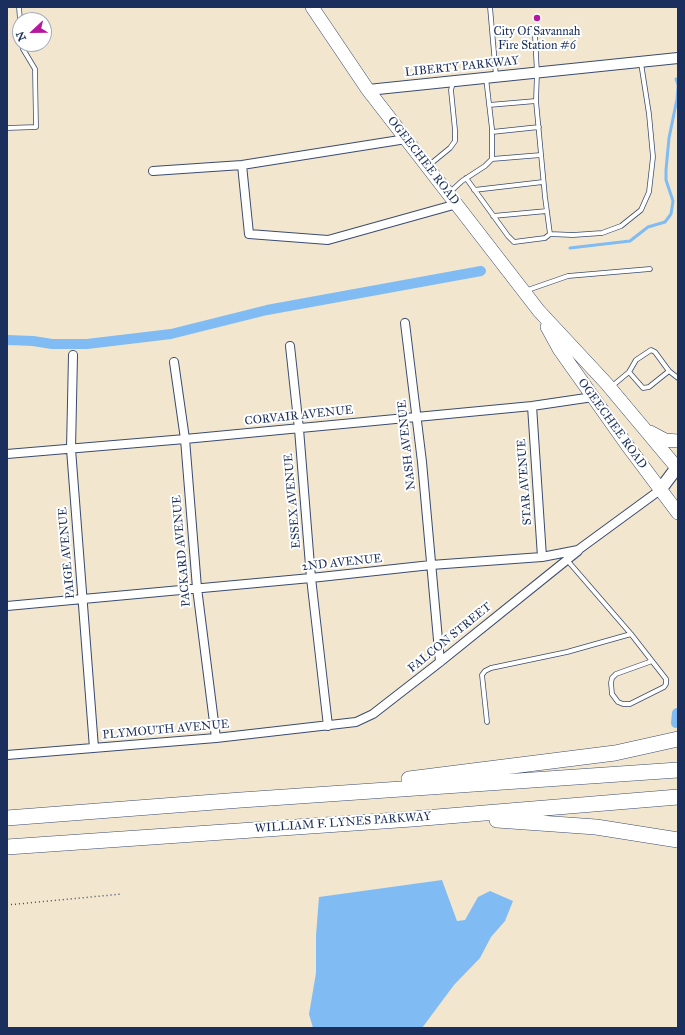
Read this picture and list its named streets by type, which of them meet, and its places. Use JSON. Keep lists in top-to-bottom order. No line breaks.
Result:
{"streets":{"highway":["WILLIAM F. LYNES PARKWAY"],"main road":["OGEECHEE ROAD"],"street":["LIBERTY PARKWAY","CORVAIR AVENUE","NASH AVENUE","STAR AVENUE","ESSEX AVENUE","PACKARD AVENUE","PAIGE AVENUE","2ND AVENUE","FALCON STREET","PLYMOUTH AVENUE"]},"crossings":[["LIBERTY PARKWAY","OGEECHEE ROAD"],["OGEECHEE ROAD","CORVAIR AVENUE"],["OGEECHEE ROAD","2ND AVENUE"],["CORVAIR AVENUE","NASH AVENUE"],["CORVAIR AVENUE","STAR AVENUE"],["CORVAIR AVENUE","ESSEX AVENUE"],["CORVAIR AVENUE","PACKARD AVENUE"],["CORVAIR AVENUE","PAIGE AVENUE"],["NASH AVENUE","2ND AVENUE"],["NASH AVENUE","FALCON STREET"],["STAR AVENUE","2ND AVENUE"],["ESSEX AVENUE","2ND AVENUE"],["ESSEX AVENUE","FALCON STREET"],["ESSEX AVENUE","PLYMOUTH AVENUE"],["PACKARD AVENUE","2ND AVENUE"],["PACKARD AVENUE","PLYMOUTH AVENUE"],["PAIGE AVENUE","2ND AVENUE"],["PAIGE AVENUE","PLYMOUTH AVENUE"],["2ND AVENUE","FALCON STREET"],["FALCON STREET","PLYMOUTH AVENUE"]],"places":["City Of Savannah Fire Station #6"],"north":"left"}
